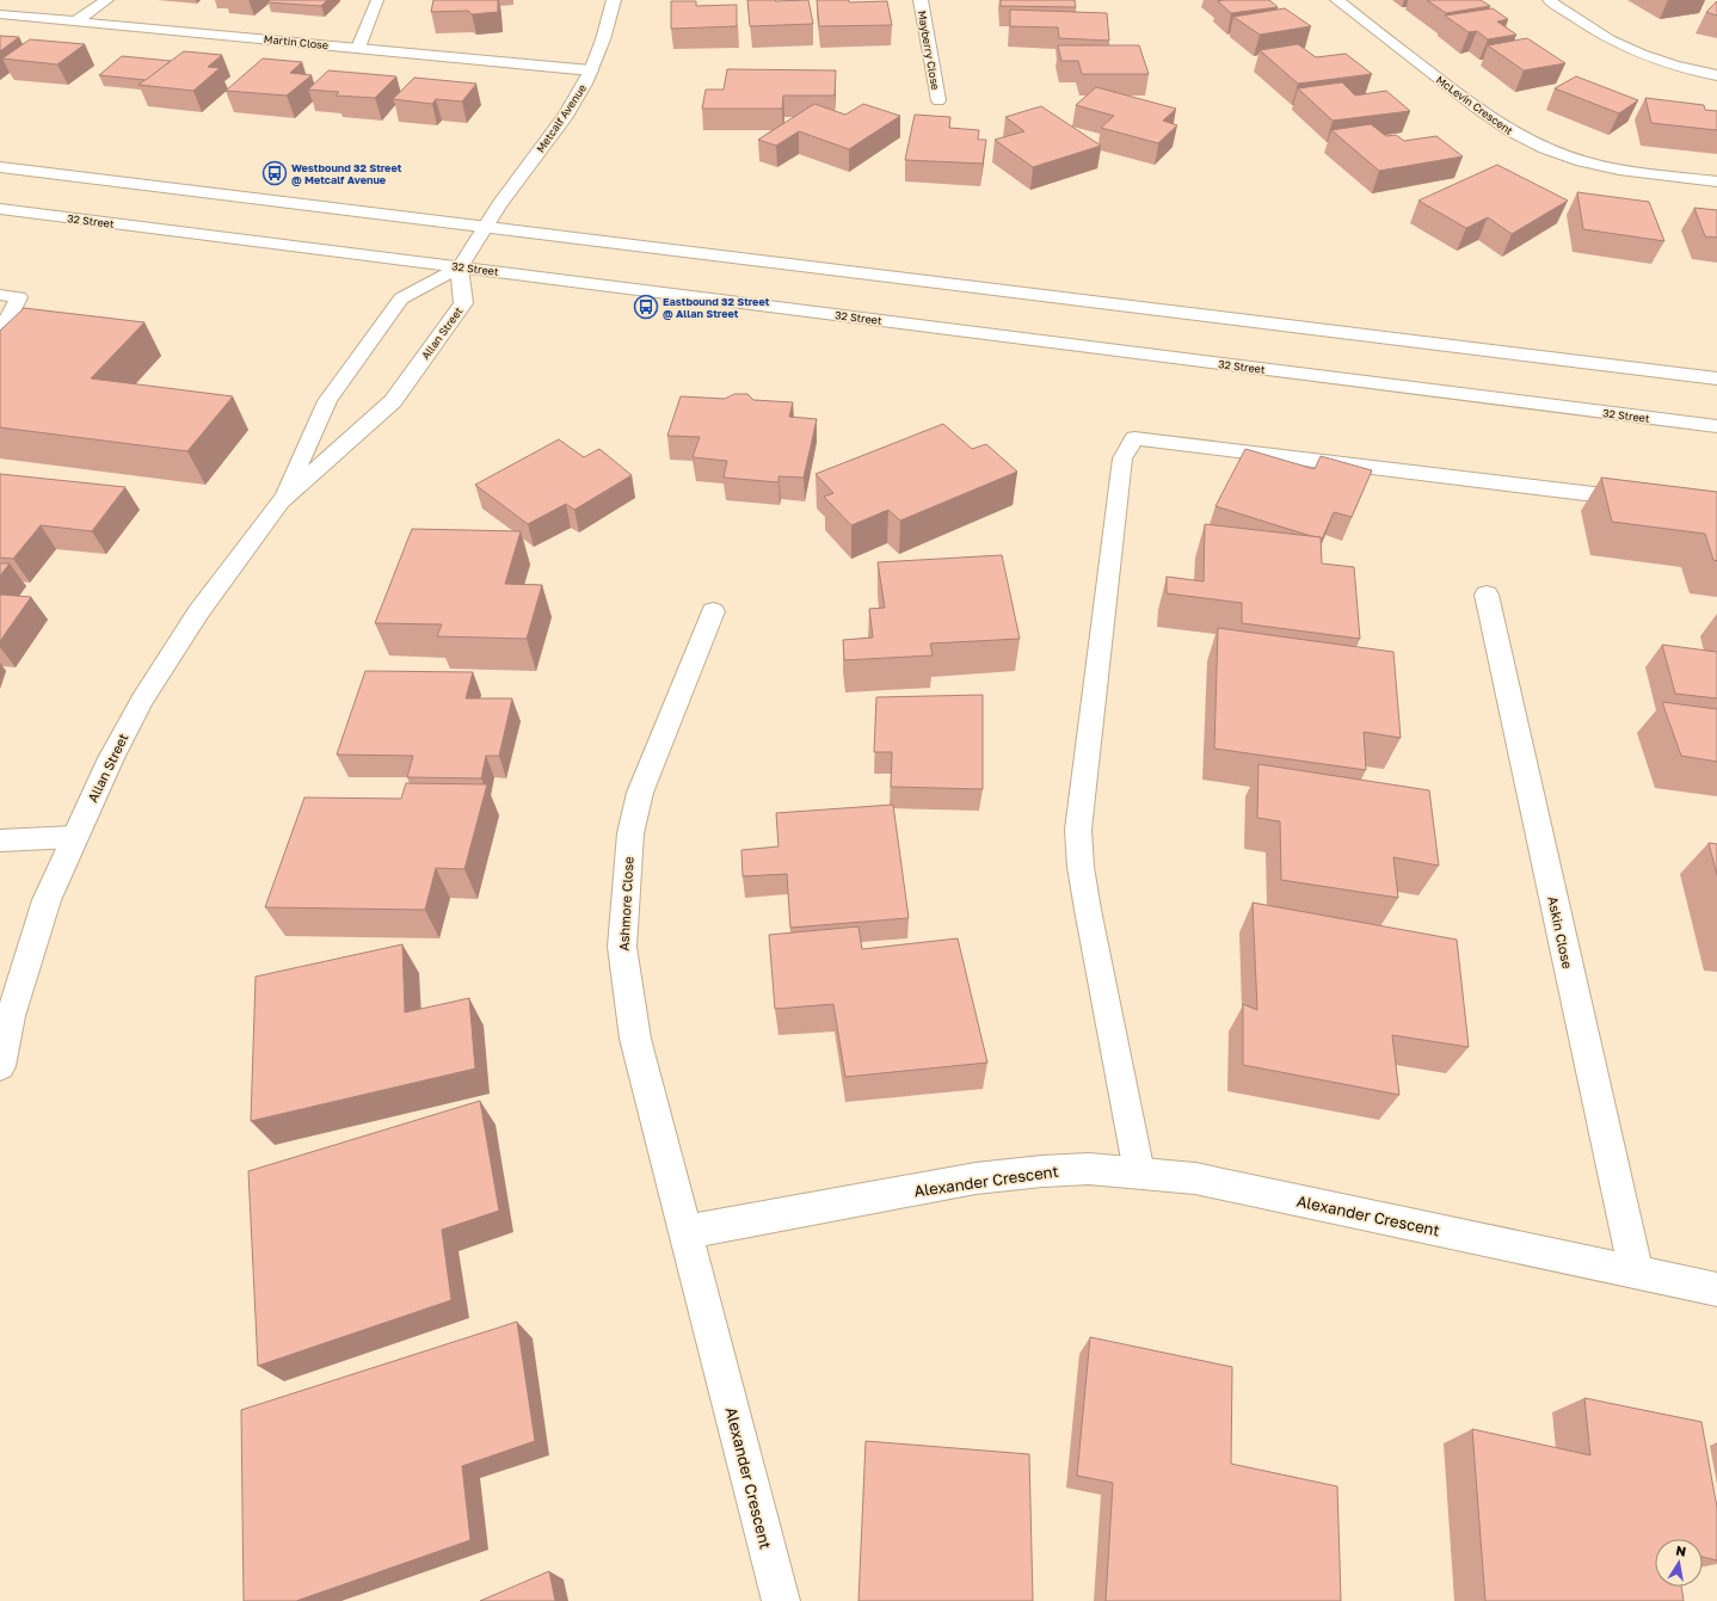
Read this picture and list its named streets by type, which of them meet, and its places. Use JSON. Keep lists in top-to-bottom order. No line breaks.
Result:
{"streets":{"street":["Martin Close","Mayberry Close","McLevin Crescent","Metcalf Avenue","32 Street","Allan Street","Ashmore Close","Askin Close","Alexander Crescent"]},"crossings":[["Martin Close","Metcalf Avenue"],["Metcalf Avenue","32 Street"],["Metcalf Avenue","Allan Street"],["32 Street","Allan Street"],["Ashmore Close","Alexander Crescent"],["Askin Close","Alexander Crescent"]],"places":{"bus stop":["Westbound 32 Street @ Metcalf Avenue","Eastbound 32 Street @ Allan Street"]},"north":"top"}
